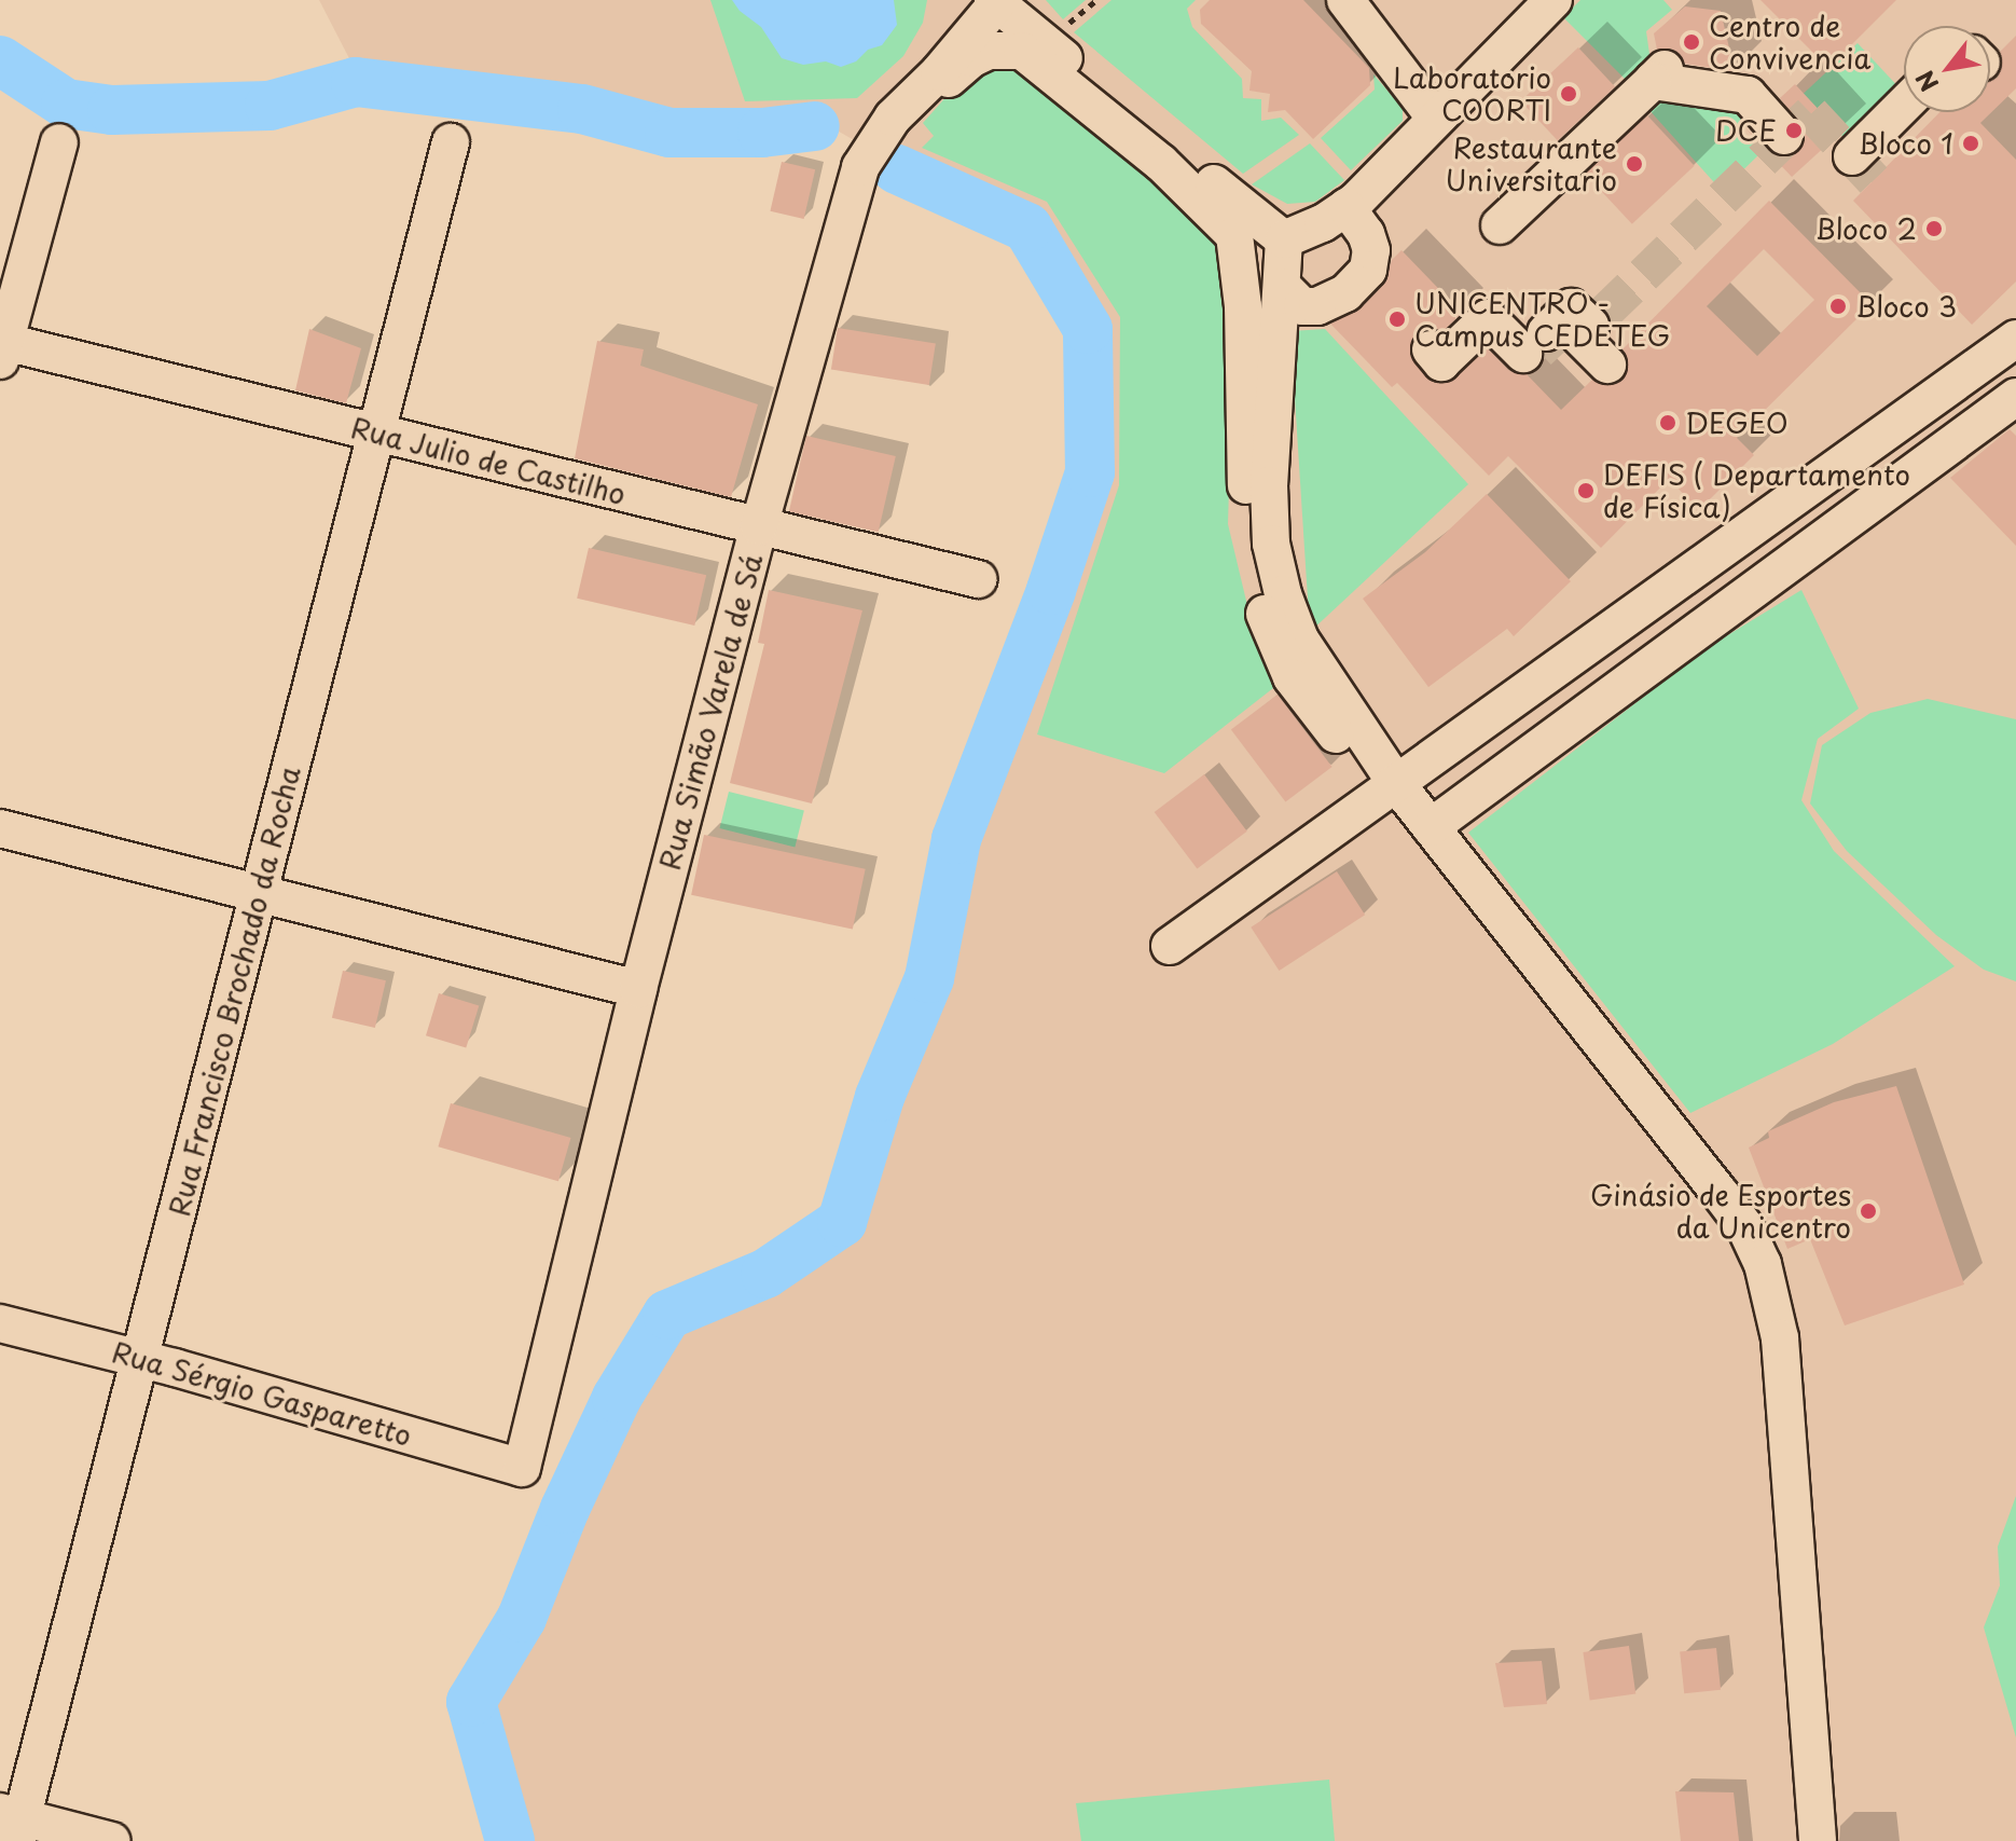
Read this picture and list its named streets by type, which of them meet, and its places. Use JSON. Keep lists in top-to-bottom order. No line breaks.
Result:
{"streets":{"street":["Rua Julio de Castilho","Rua Simão Varela de Sá","Rua Francisco Brochado da Rocha","Rua Sérgio Gasparetto"]},"crossings":[["Rua Julio de Castilho","Rua Simão Varela de Sá"],["Rua Julio de Castilho","Rua Francisco Brochado da Rocha"],["Rua Simão Varela de Sá","Rua Sérgio Gasparetto"],["Rua Francisco Brochado da Rocha","Rua Sérgio Gasparetto"]],"places":["Centro de Convivencia","Laboratorio COORTI","DCE","Bloco 1","Restaurante Universitario","Bloco 2","Bloco 3","UNICENTRO - Campus CEDETEG","DEGEO","DEFIS ( Departamento de Física)","Ginásio de Esportes da Unicentro"],"north":"bottom left"}
